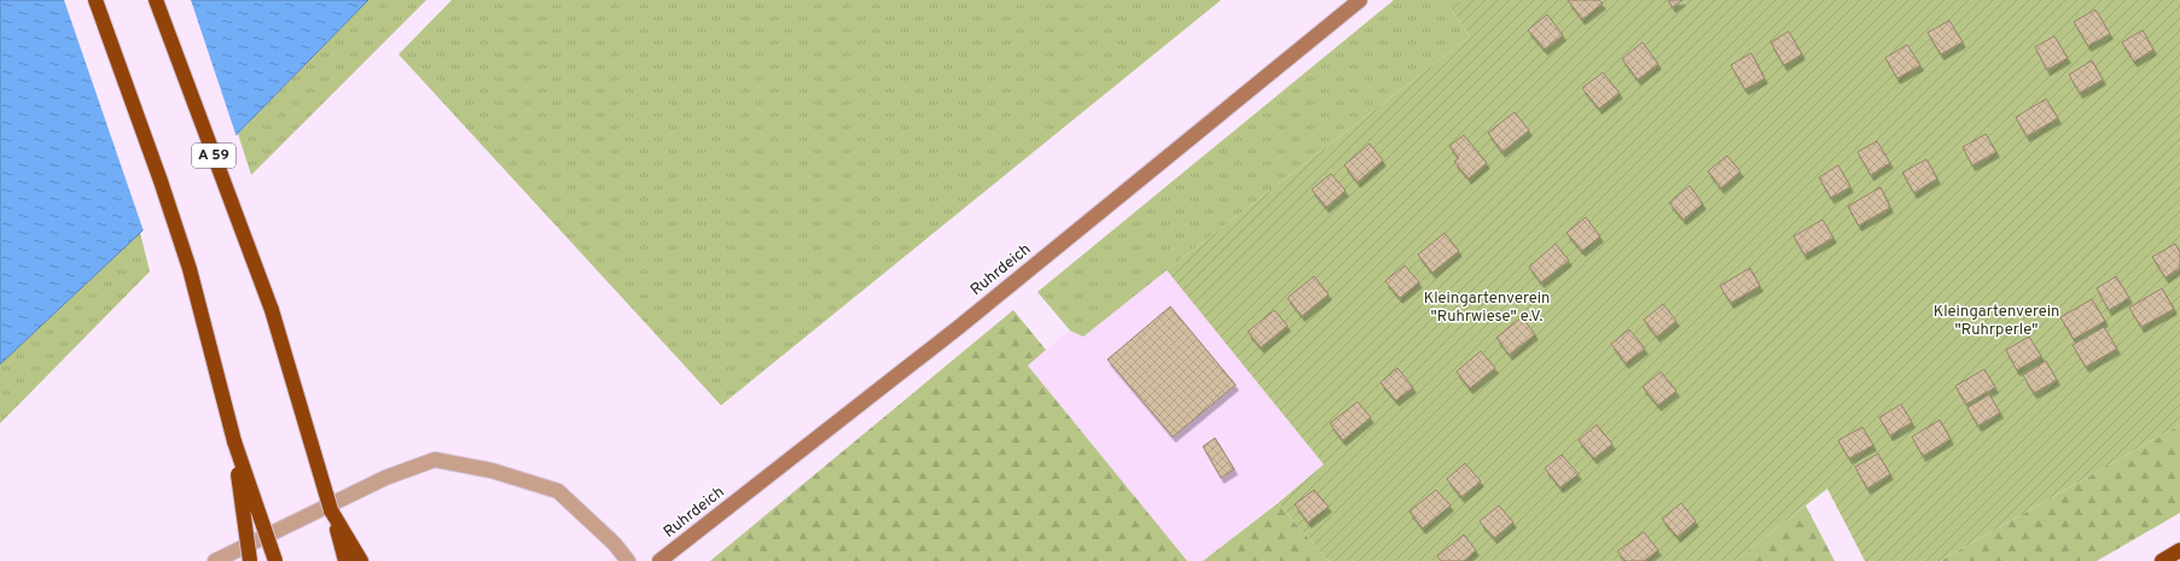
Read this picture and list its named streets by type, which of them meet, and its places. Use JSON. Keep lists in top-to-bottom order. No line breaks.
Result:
{"streets":{"highway":["A 59"],"main road":["Ruhrdeich"]},"parks":["Kleingartenverein \"Ruhrwiese\" e.V.","Kleingartenverein \"Ruhrperle\""]}
